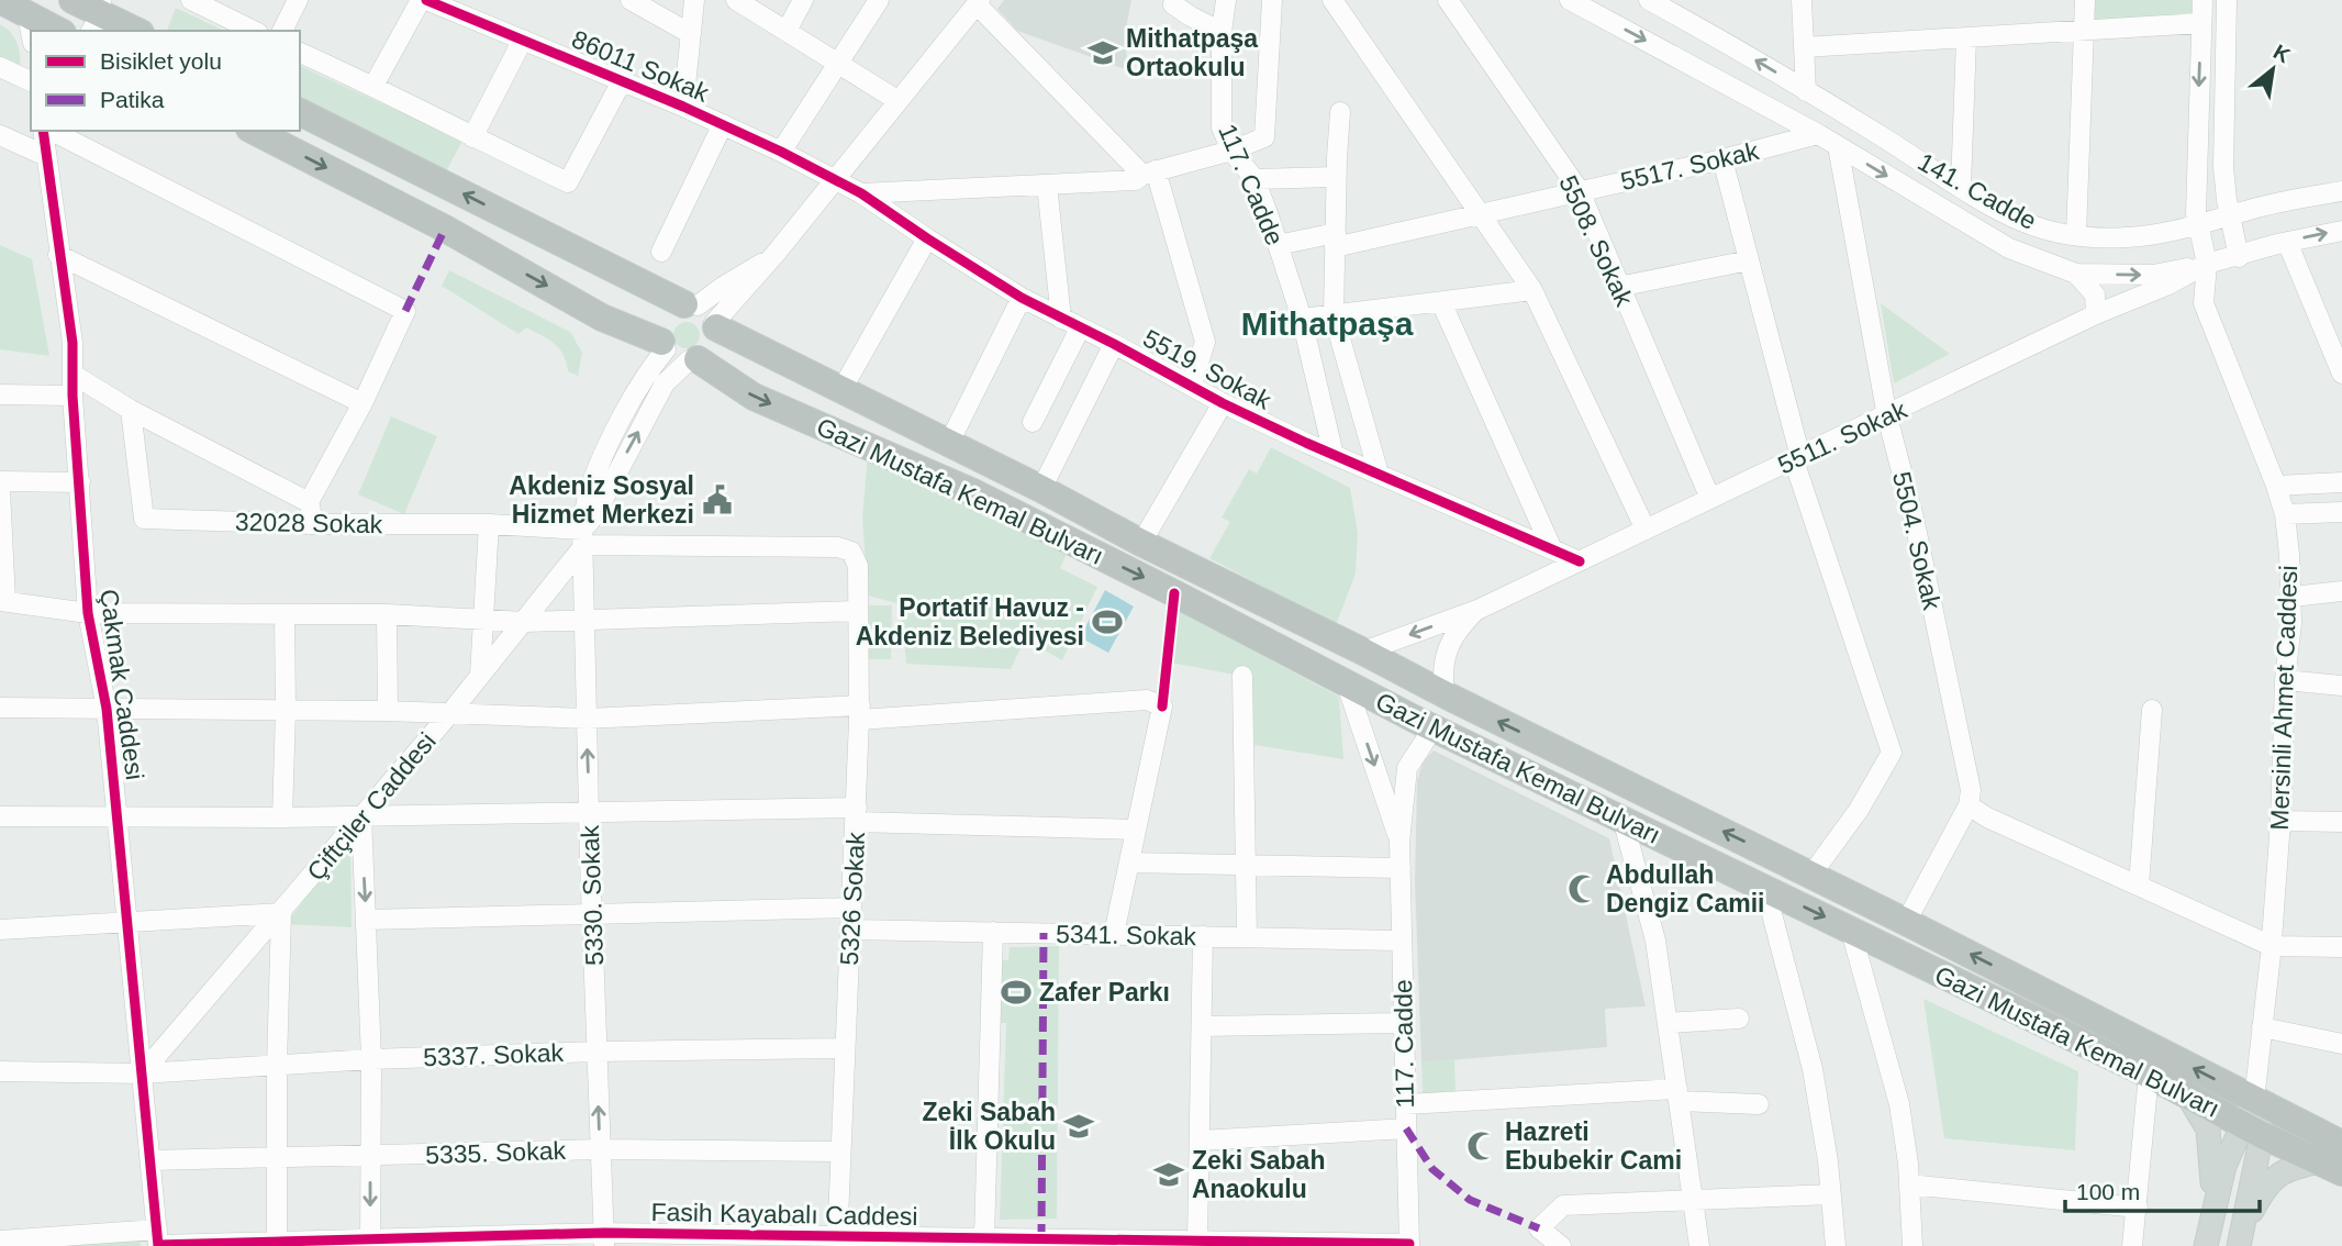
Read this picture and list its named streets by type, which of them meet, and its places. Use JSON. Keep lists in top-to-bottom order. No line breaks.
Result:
{"streets":{"highway":["Gazi Mustafa Kemal Bulvarı"],"main road":["Mersinli Ahmet Caddesi"],"street":["86011 Sokak","5517. Sokak","117. Cadde","141. Cadde","5508. Sokak","5519. Sokak","5511. Sokak","32028 Sokak","5504. Sokak","Çakmak Caddesi","Çiftçiler Caddesi","5330. Sokak","5326 Sokak","5341. Sokak","5337. Sokak","5335. Sokak","Fasih Kayabalı Caddesi"]},"crossings":[["86011 Sokak","5519. Sokak"],["5517. Sokak","117. Cadde"],["5517. Sokak","141. Cadde"],["5517. Sokak","5508. Sokak"],["117. Cadde","5519. Sokak"],["117. Cadde","Gazi Mustafa Kemal Bulvarı"],["117. Cadde","5341. Sokak"],["117. Cadde","Fasih Kayabalı Caddesi"],["141. Cadde","5511. Sokak"],["141. Cadde","5504. Sokak"],["141. Cadde","Mersinli Ahmet Caddesi"],["5508. Sokak","5511. Sokak"],["5519. Sokak","5511. Sokak"],["5511. Sokak","Gazi Mustafa Kemal Bulvarı"],["5511. Sokak","5504. Sokak"],["5511. Sokak","Mersinli Ahmet Caddesi"],["Gazi Mustafa Kemal Bulvarı","Mersinli Ahmet Caddesi"],["Gazi Mustafa Kemal Bulvarı","Çiftçiler Caddesi"],["32028 Sokak","Çiftçiler Caddesi"],["32028 Sokak","5330. Sokak"],["32028 Sokak","5326 Sokak"],["Çakmak Caddesi","Çiftçiler Caddesi"],["Çakmak Caddesi","5337. Sokak"],["Çakmak Caddesi","5335. Sokak"],["Çakmak Caddesi","Fasih Kayabalı Caddesi"],["Çiftçiler Caddesi","5330. Sokak"],["Çiftçiler Caddesi","5337. Sokak"],["5330. Sokak","5337. Sokak"],["5330. Sokak","5335. Sokak"],["5330. Sokak","Fasih Kayabalı Caddesi"],["5326 Sokak","5341. Sokak"],["5326 Sokak","5337. Sokak"],["5326 Sokak","5335. Sokak"],["5326 Sokak","Fasih Kayabalı Caddesi"]],"districts":["Mithatpaşa"],"places":{"school or university":["Mithatpaşa Ortaokulu","Zeki Sabah İlk Okulu","Zeki Sabah Anaokulu"],"public building":["Akdeniz Sosyal Hizmet Merkezi"],"sports":["Portatif Havuz - Akdeniz Belediyesi","Zafer Parkı"],"mosque":["Abdullah Dengiz Camii","Hazreti Ebubekir Cami"]},"legend":["Bisiklet yolu","Patika"],"scale_bar":"100 m","north":"top right"}
